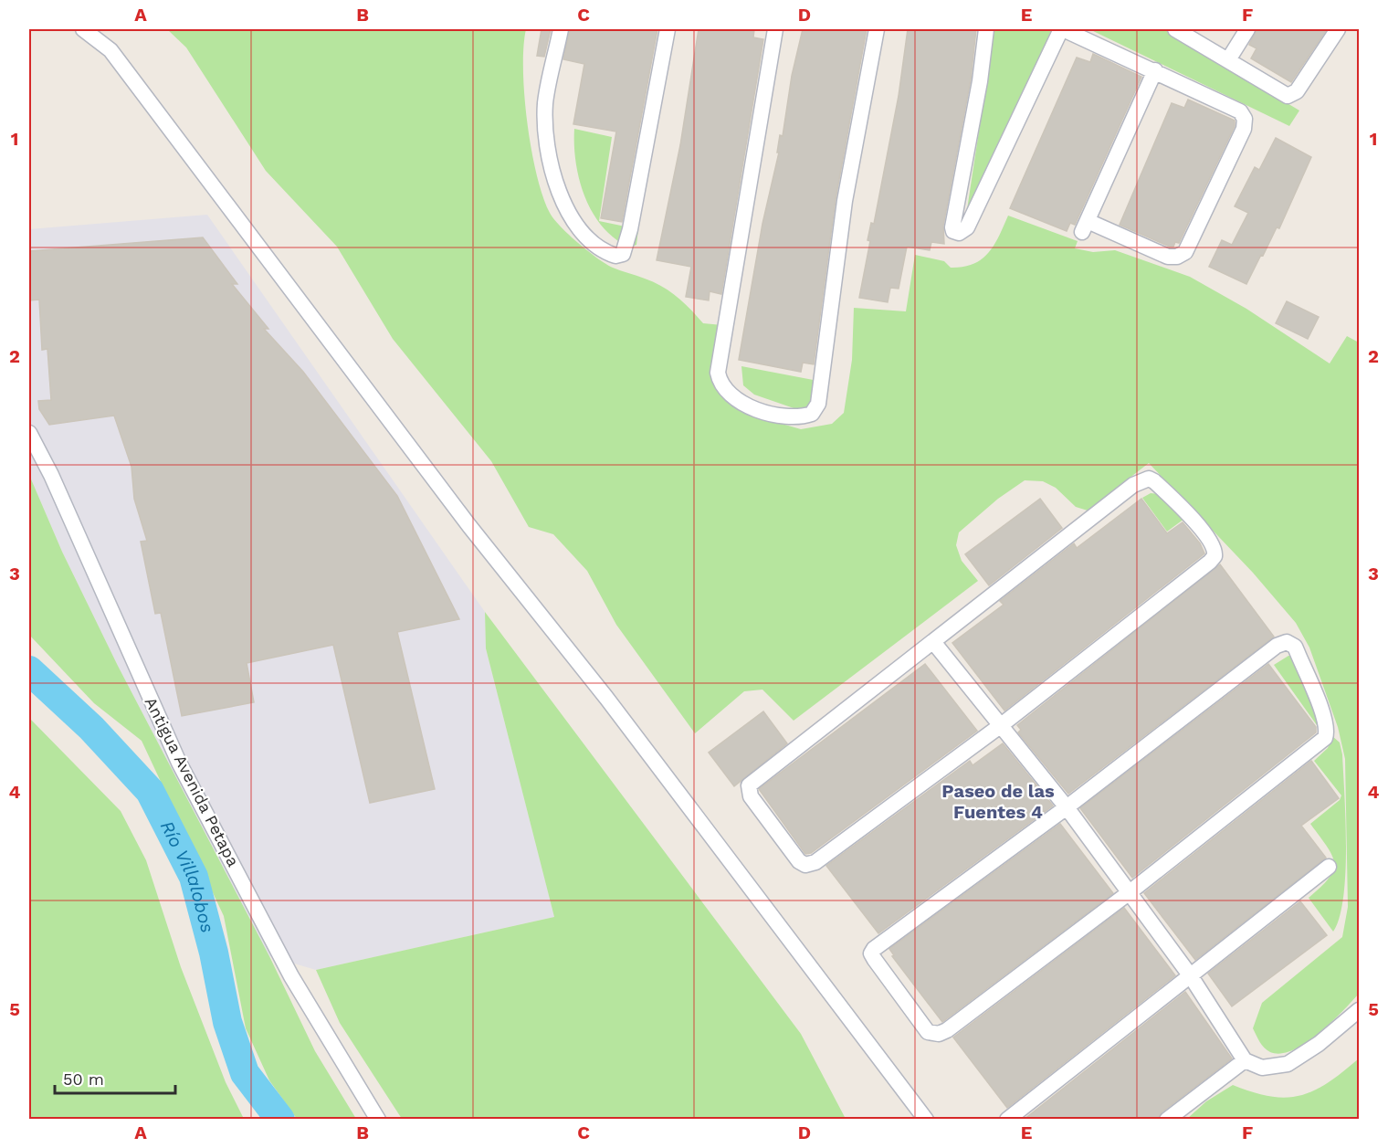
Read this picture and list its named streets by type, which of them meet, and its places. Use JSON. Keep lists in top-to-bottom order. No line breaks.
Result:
{"streets":{"street":["Antigua Avenida Petapa"]},"districts":["Paseo de las Fuentes 4"],"water":["Río Villalobos"],"scale_bar":"50 m","grid":{"columns":["A","B","C","D","E","F"],"rows":["1","2","3","4","5"]}}
